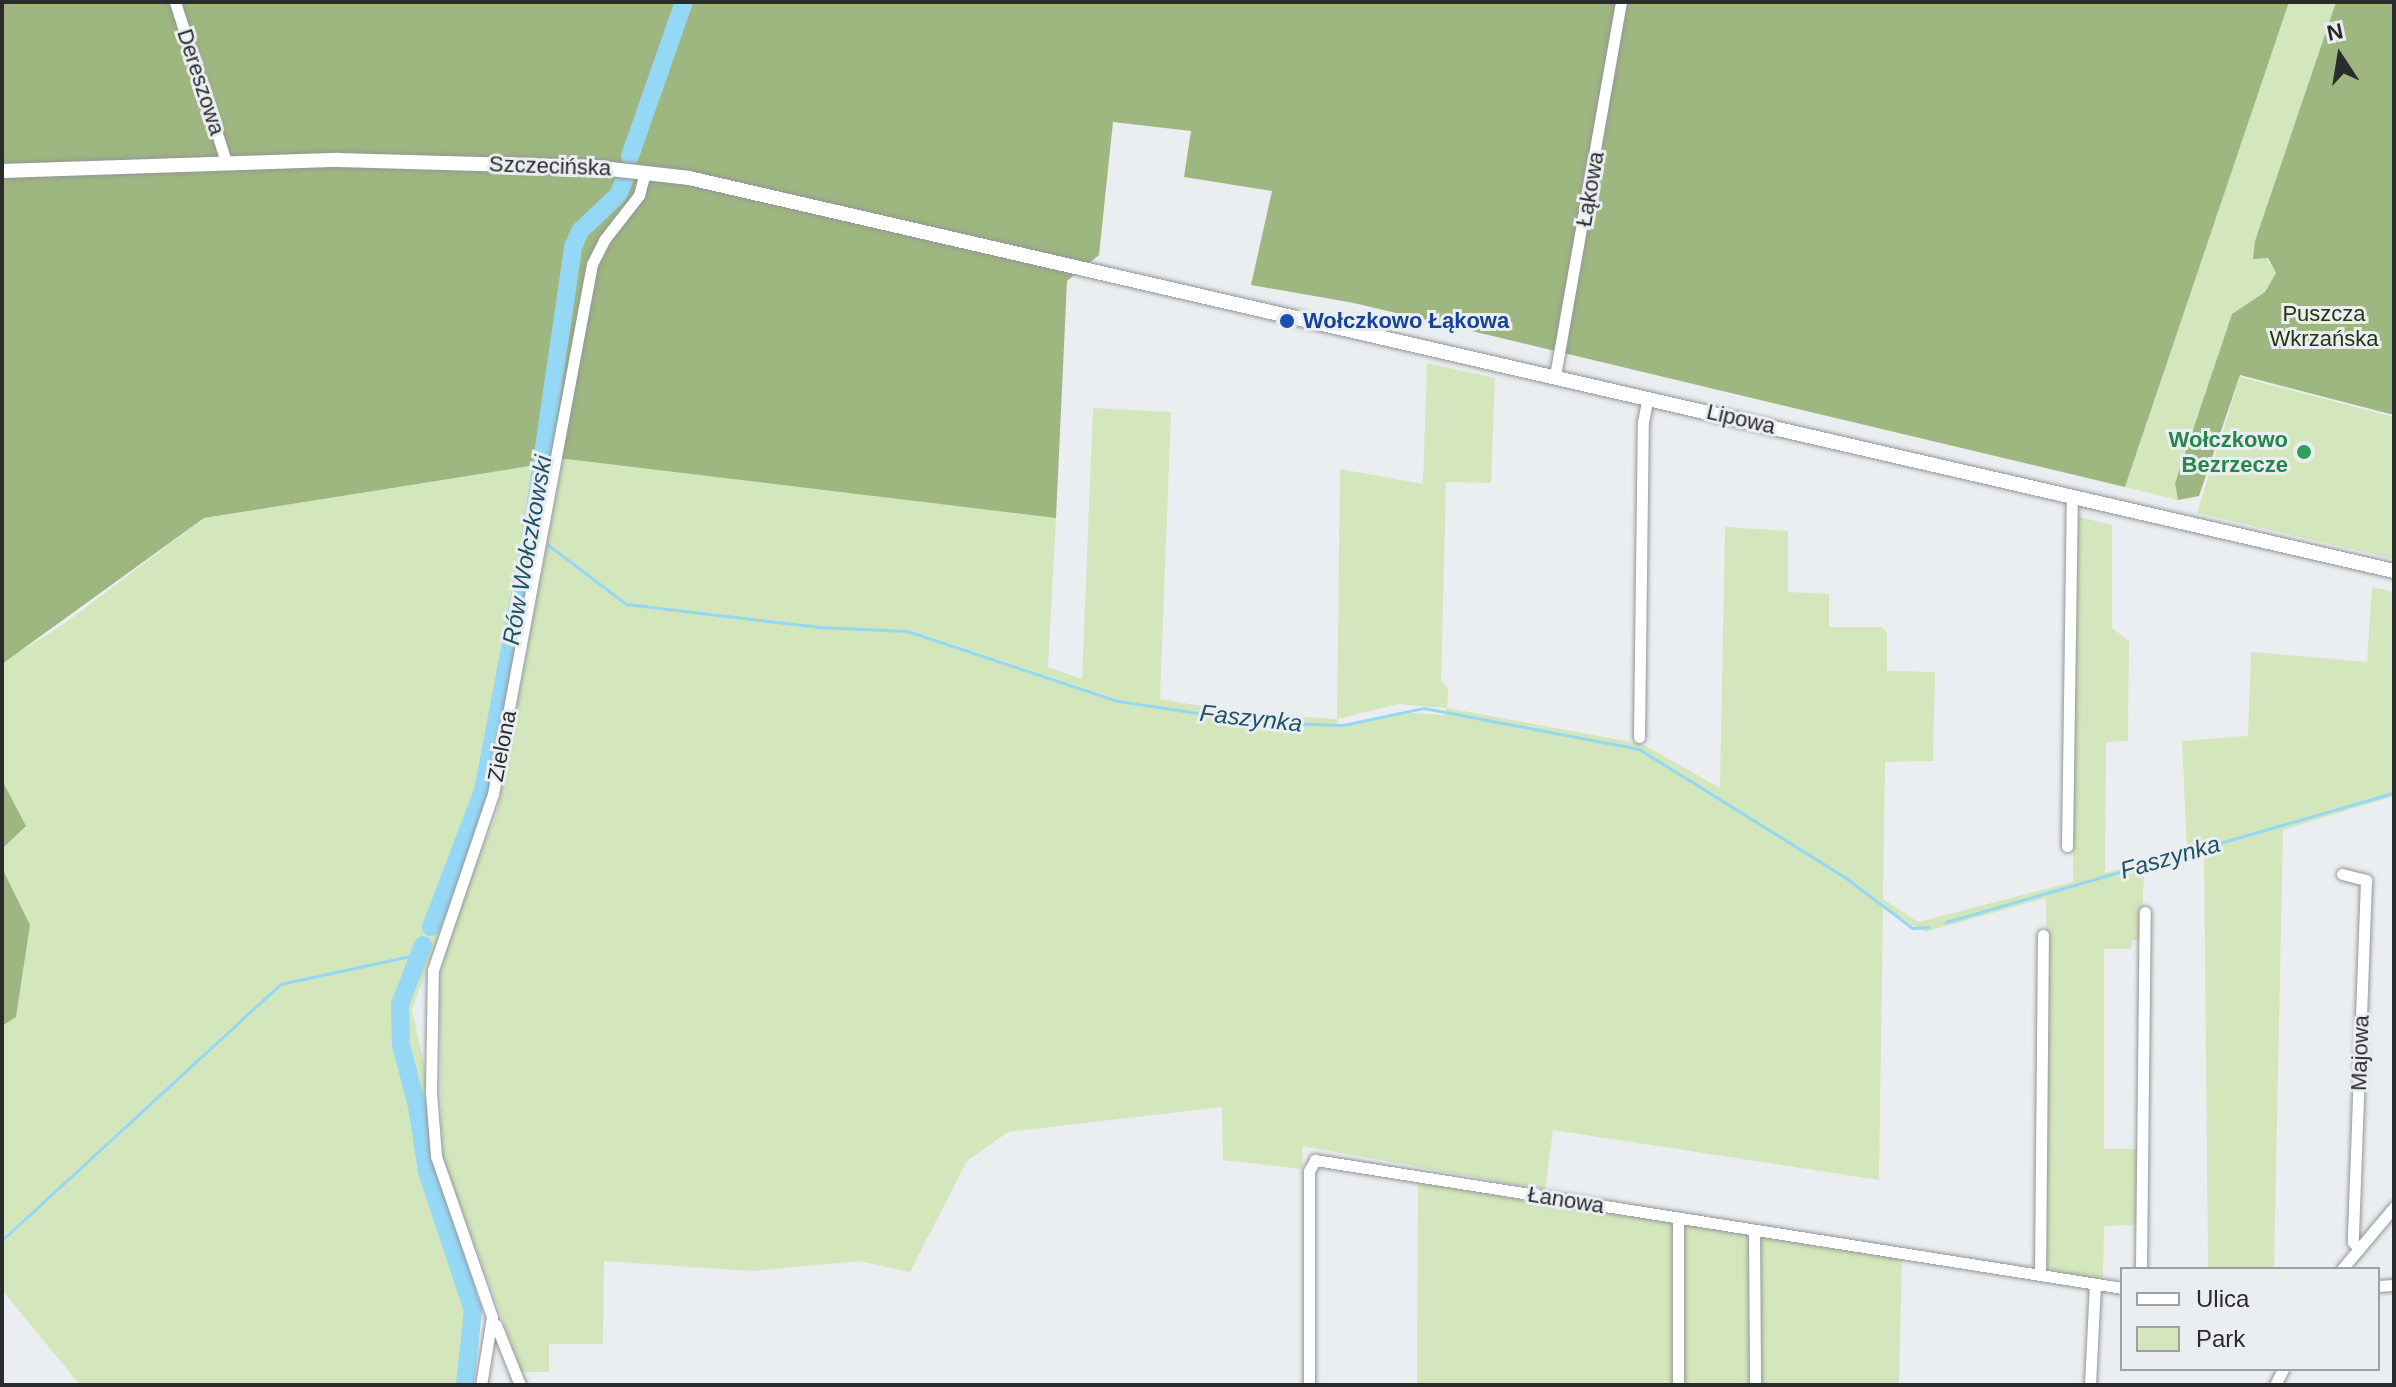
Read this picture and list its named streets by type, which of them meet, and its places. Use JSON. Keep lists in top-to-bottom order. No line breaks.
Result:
{"streets":{"street":["Dereszowa","Szczecińska","Łąkowa","Lipowa","Zielona","Majowa","Łanowa"]},"crossings":[["Dereszowa","Szczecińska"],["Szczecińska","Lipowa"],["Szczecińska","Zielona"],["Łąkowa","Lipowa"]],"water":["Rów Wołczkowski","Faszynka"],"parks":["Puszcza Wkrzańska"],"places":["Wołczkowo Łąkowa","Wołczkowo Bezrzecze"],"legend":["Ulica","Park"],"north":"top"}
